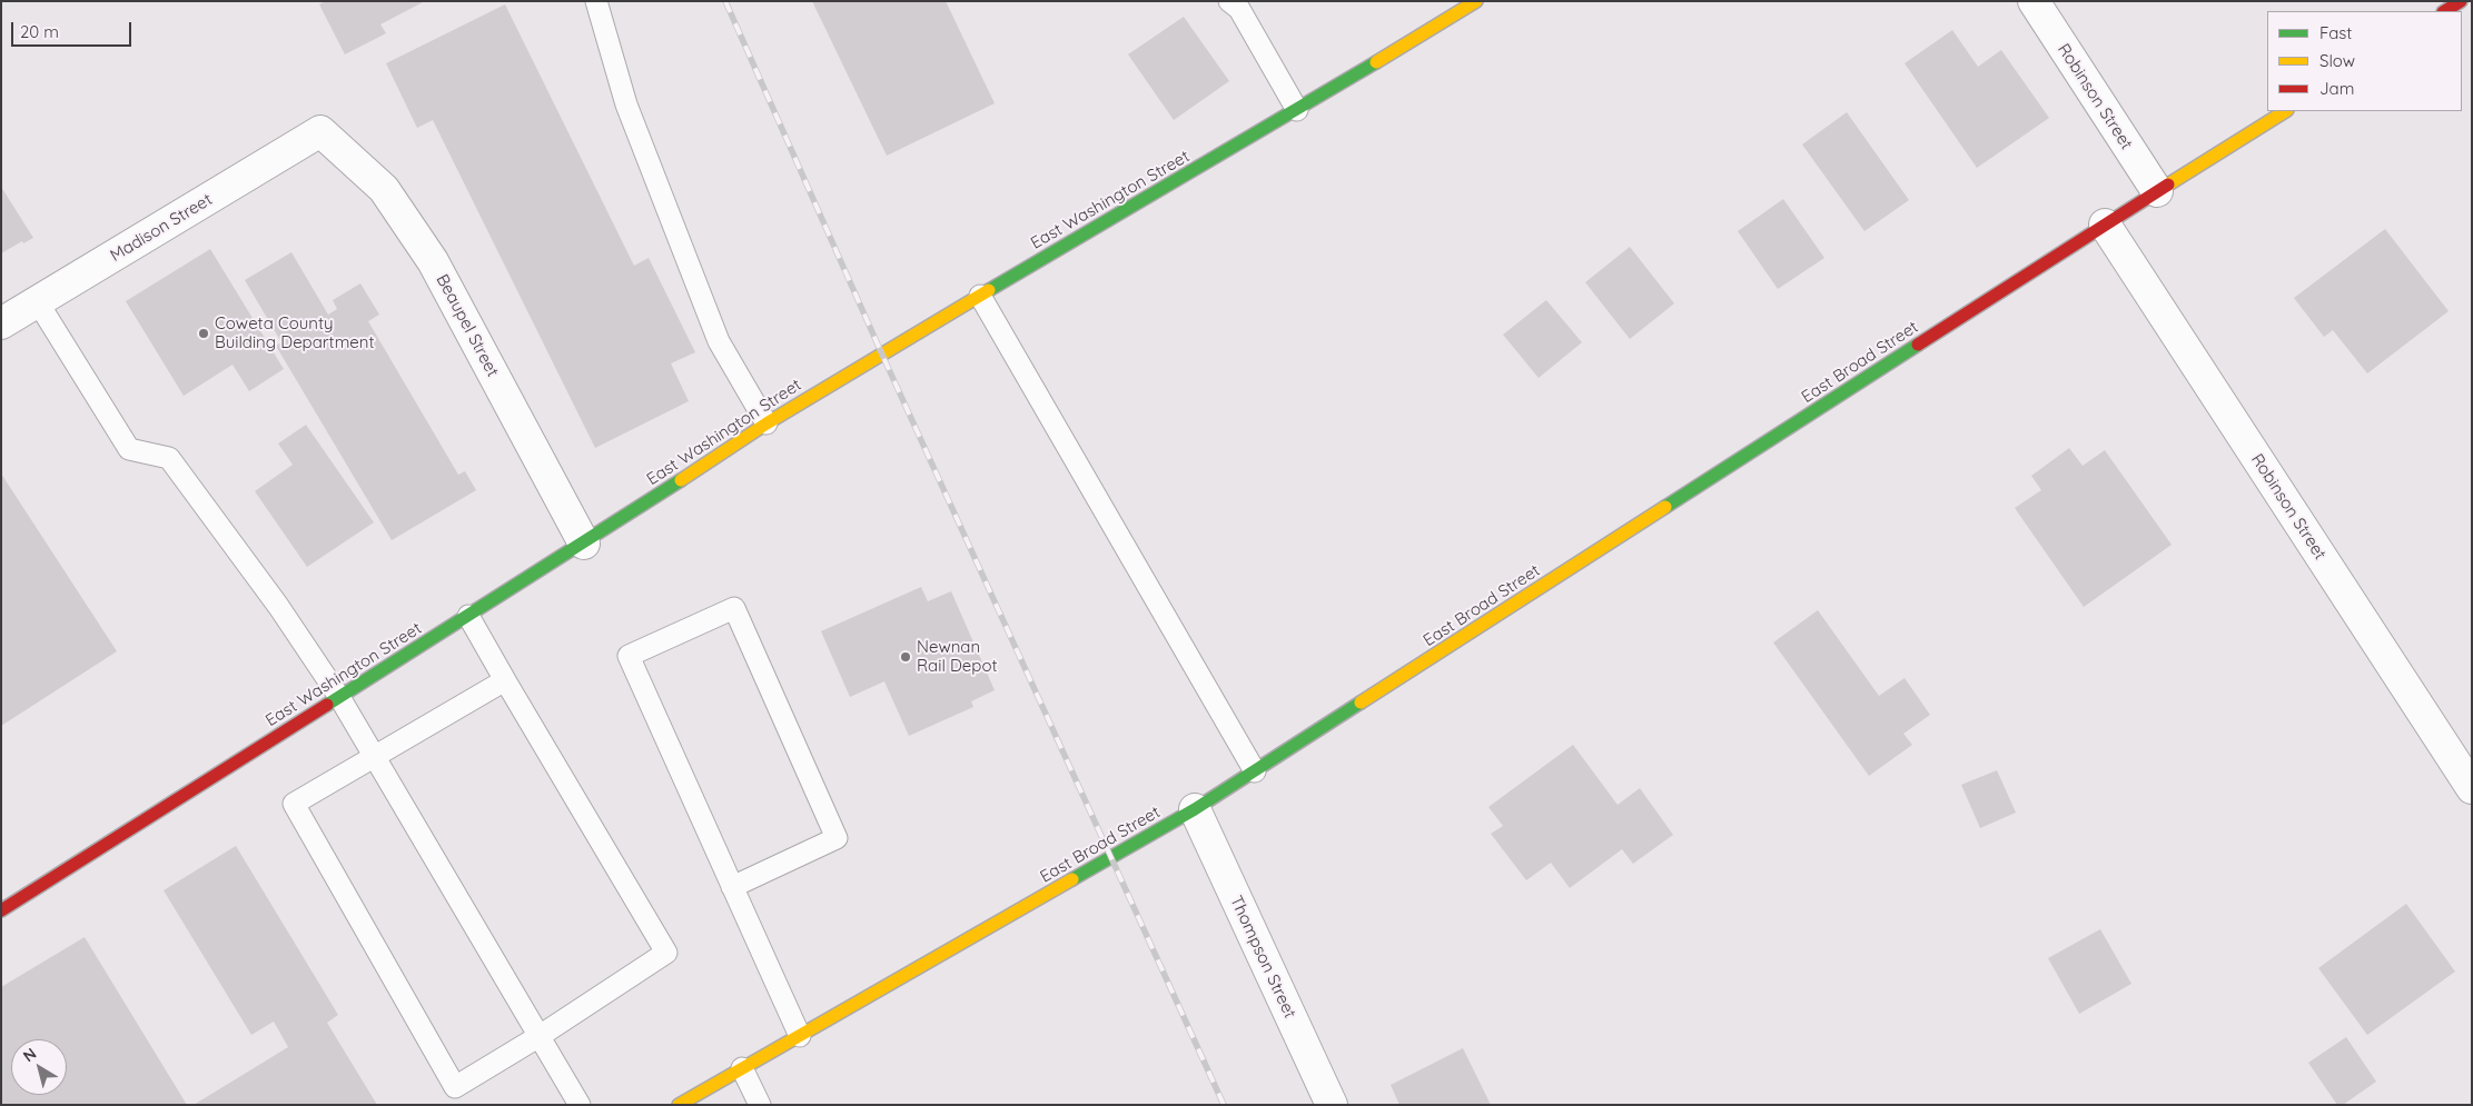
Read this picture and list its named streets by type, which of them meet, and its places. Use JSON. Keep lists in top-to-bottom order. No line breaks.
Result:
{"streets":{"street":["Robinson Street","East Washington Street","Madison Street","Beaupel Street","East Broad Street","Thompson Street"]},"crossings":[["Robinson Street","East Broad Street"],["East Washington Street","Beaupel Street"],["Madison Street","Beaupel Street"],["East Broad Street","Thompson Street"]],"places":["Coweta County Building Department","Newnan Rail Depot"],"legend":["Fast","Slow","Jam"],"scale_bar":"20 m","north":"top left"}
